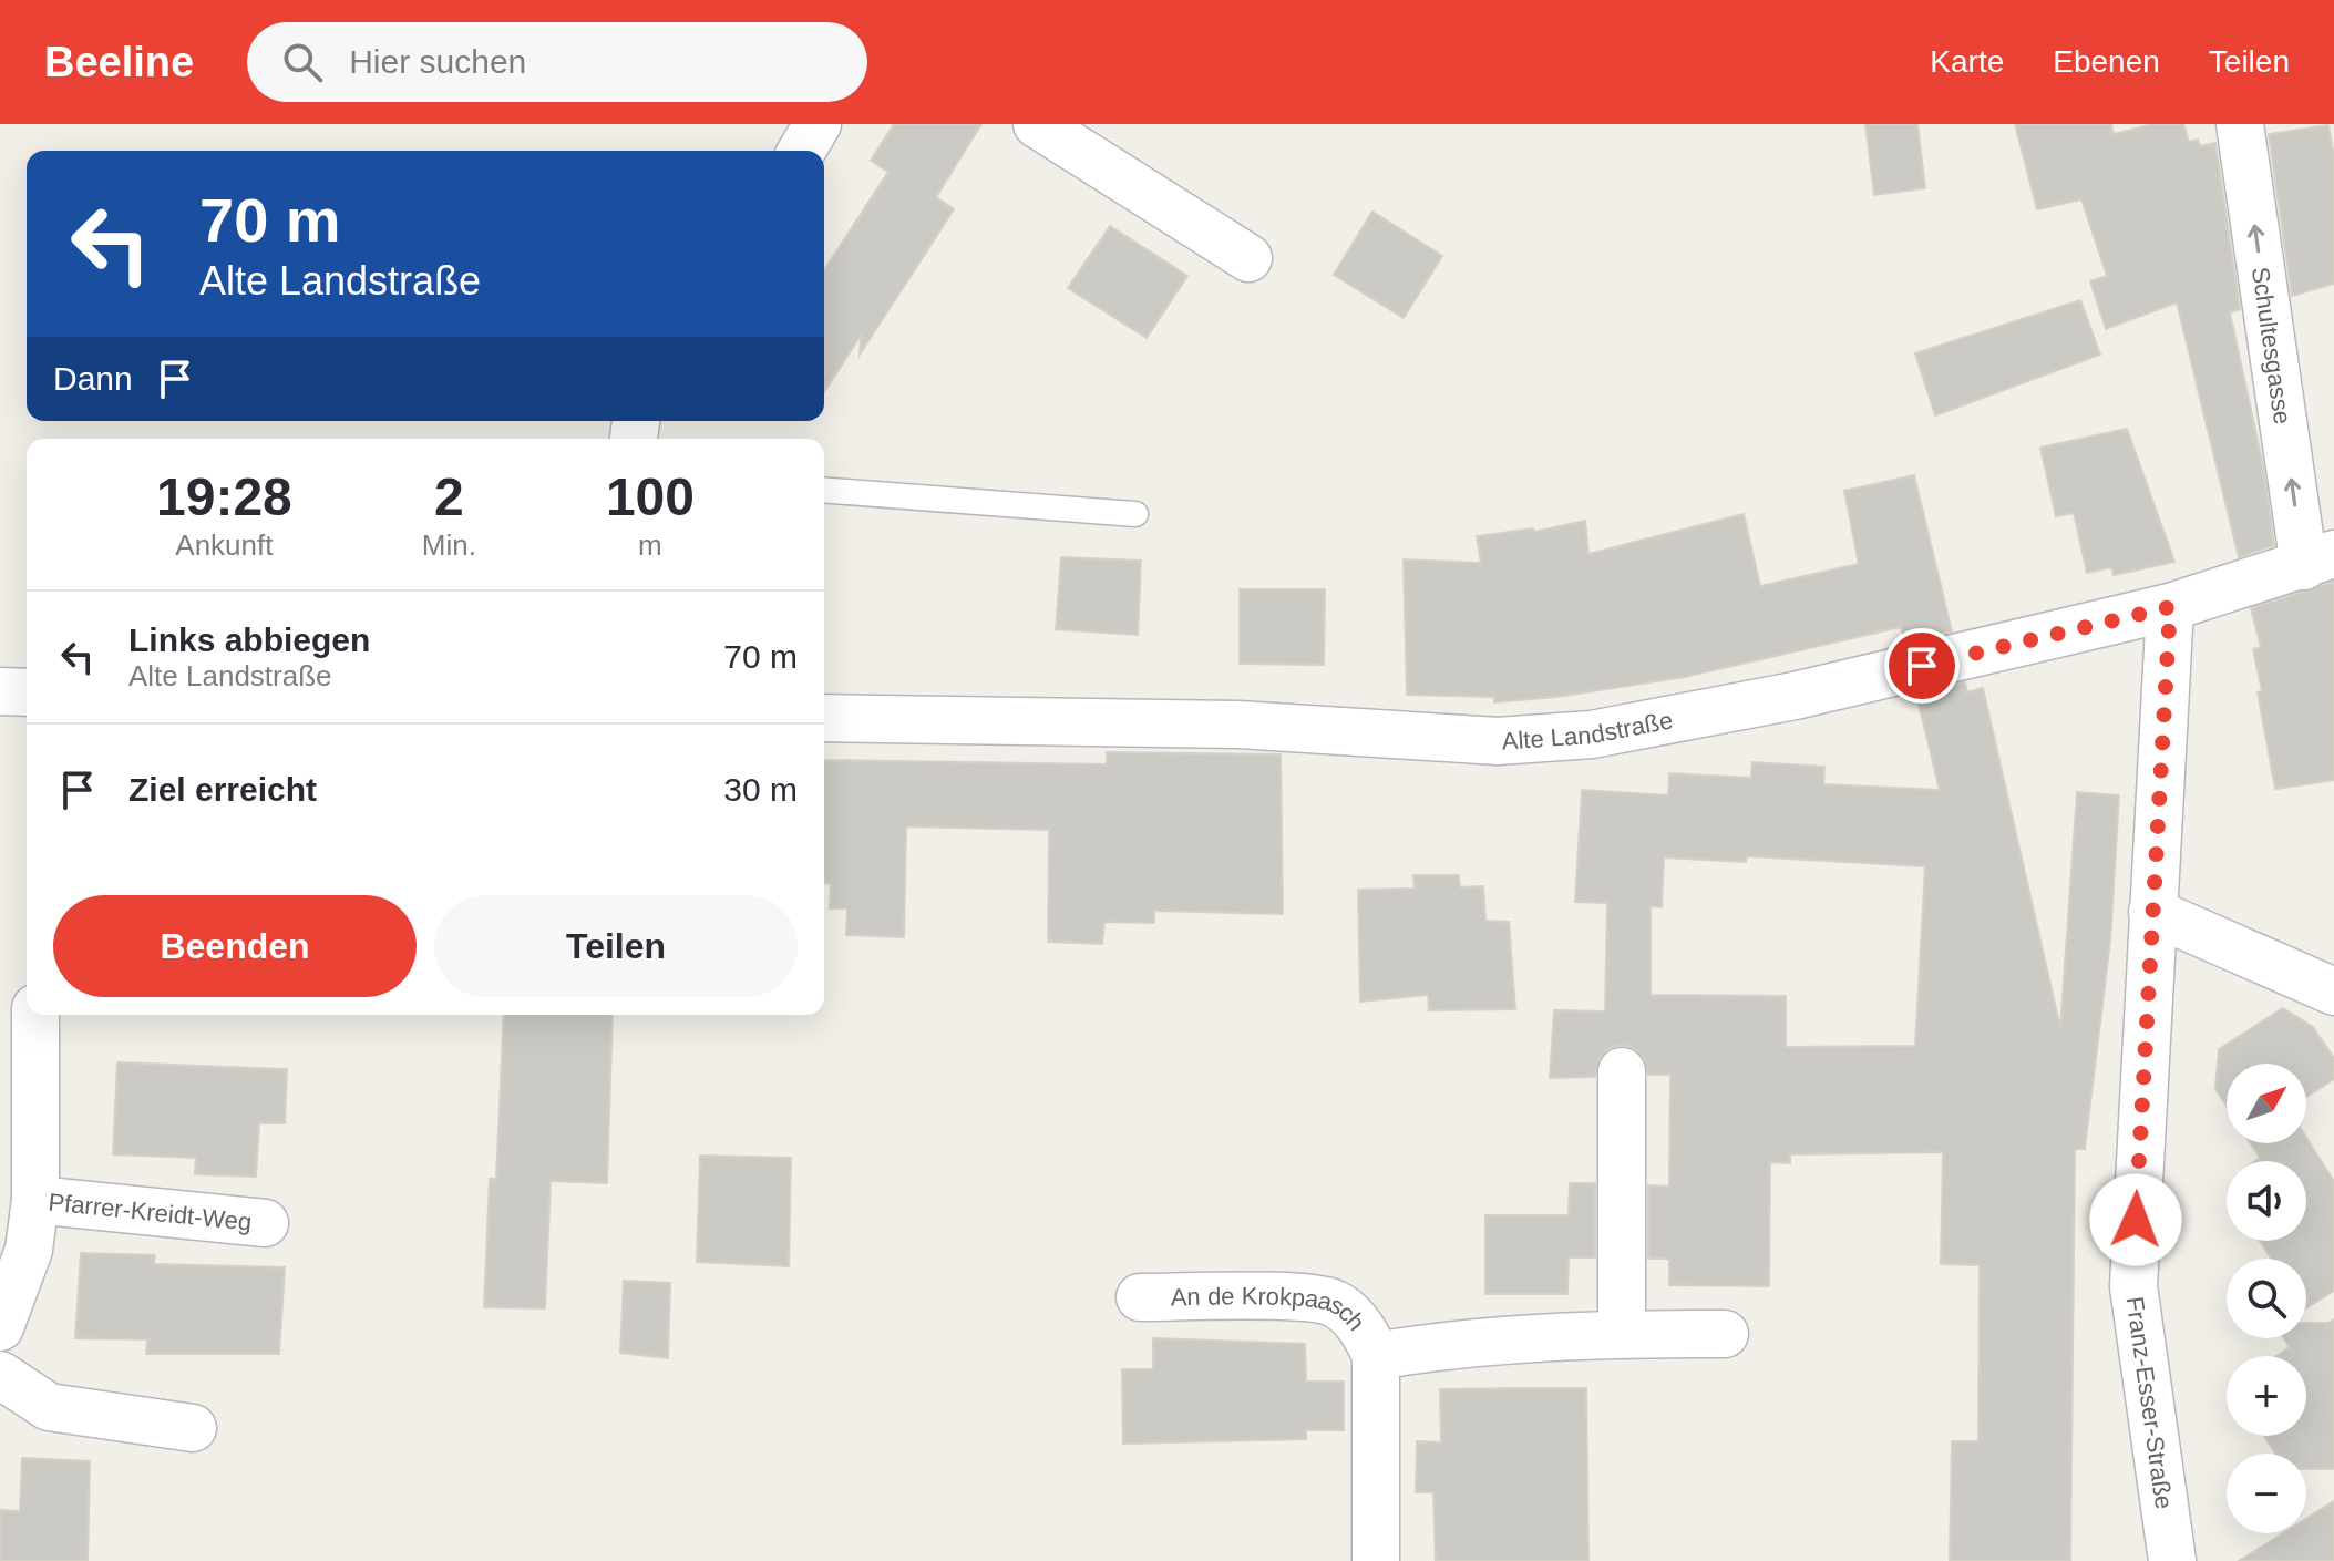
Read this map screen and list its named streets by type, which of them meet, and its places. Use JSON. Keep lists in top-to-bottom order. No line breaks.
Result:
{"streets":{"street":["Schultesgasse","Alte Landstraße","Pfarrer-Kreidt-Weg","An de Krokpaasch","Franz-Esser-Straße"]},"crossings":[["Schultesgasse","Alte Landstraße"],["Alte Landstraße","Franz-Esser-Straße"]],"one_way":["Schultesgasse"],"north":"top right","page":{"header":"Beeline","search":"Hier suchen","nav":["Karte","Ebenen","Teilen"],"turn":["70 m","Alte Landstraße"],"then":"Dann","eta":["19:28","Ankunft","2","Min.","100","m"],"list":[{"name":"Links abbiegen","note":"Alte Landstraße","value":"70 m"},{"name":"Ziel erreicht","value":"30 m"}],"buttons":["Beenden","Teilen"],"map_buttons":["+","−"]}}
